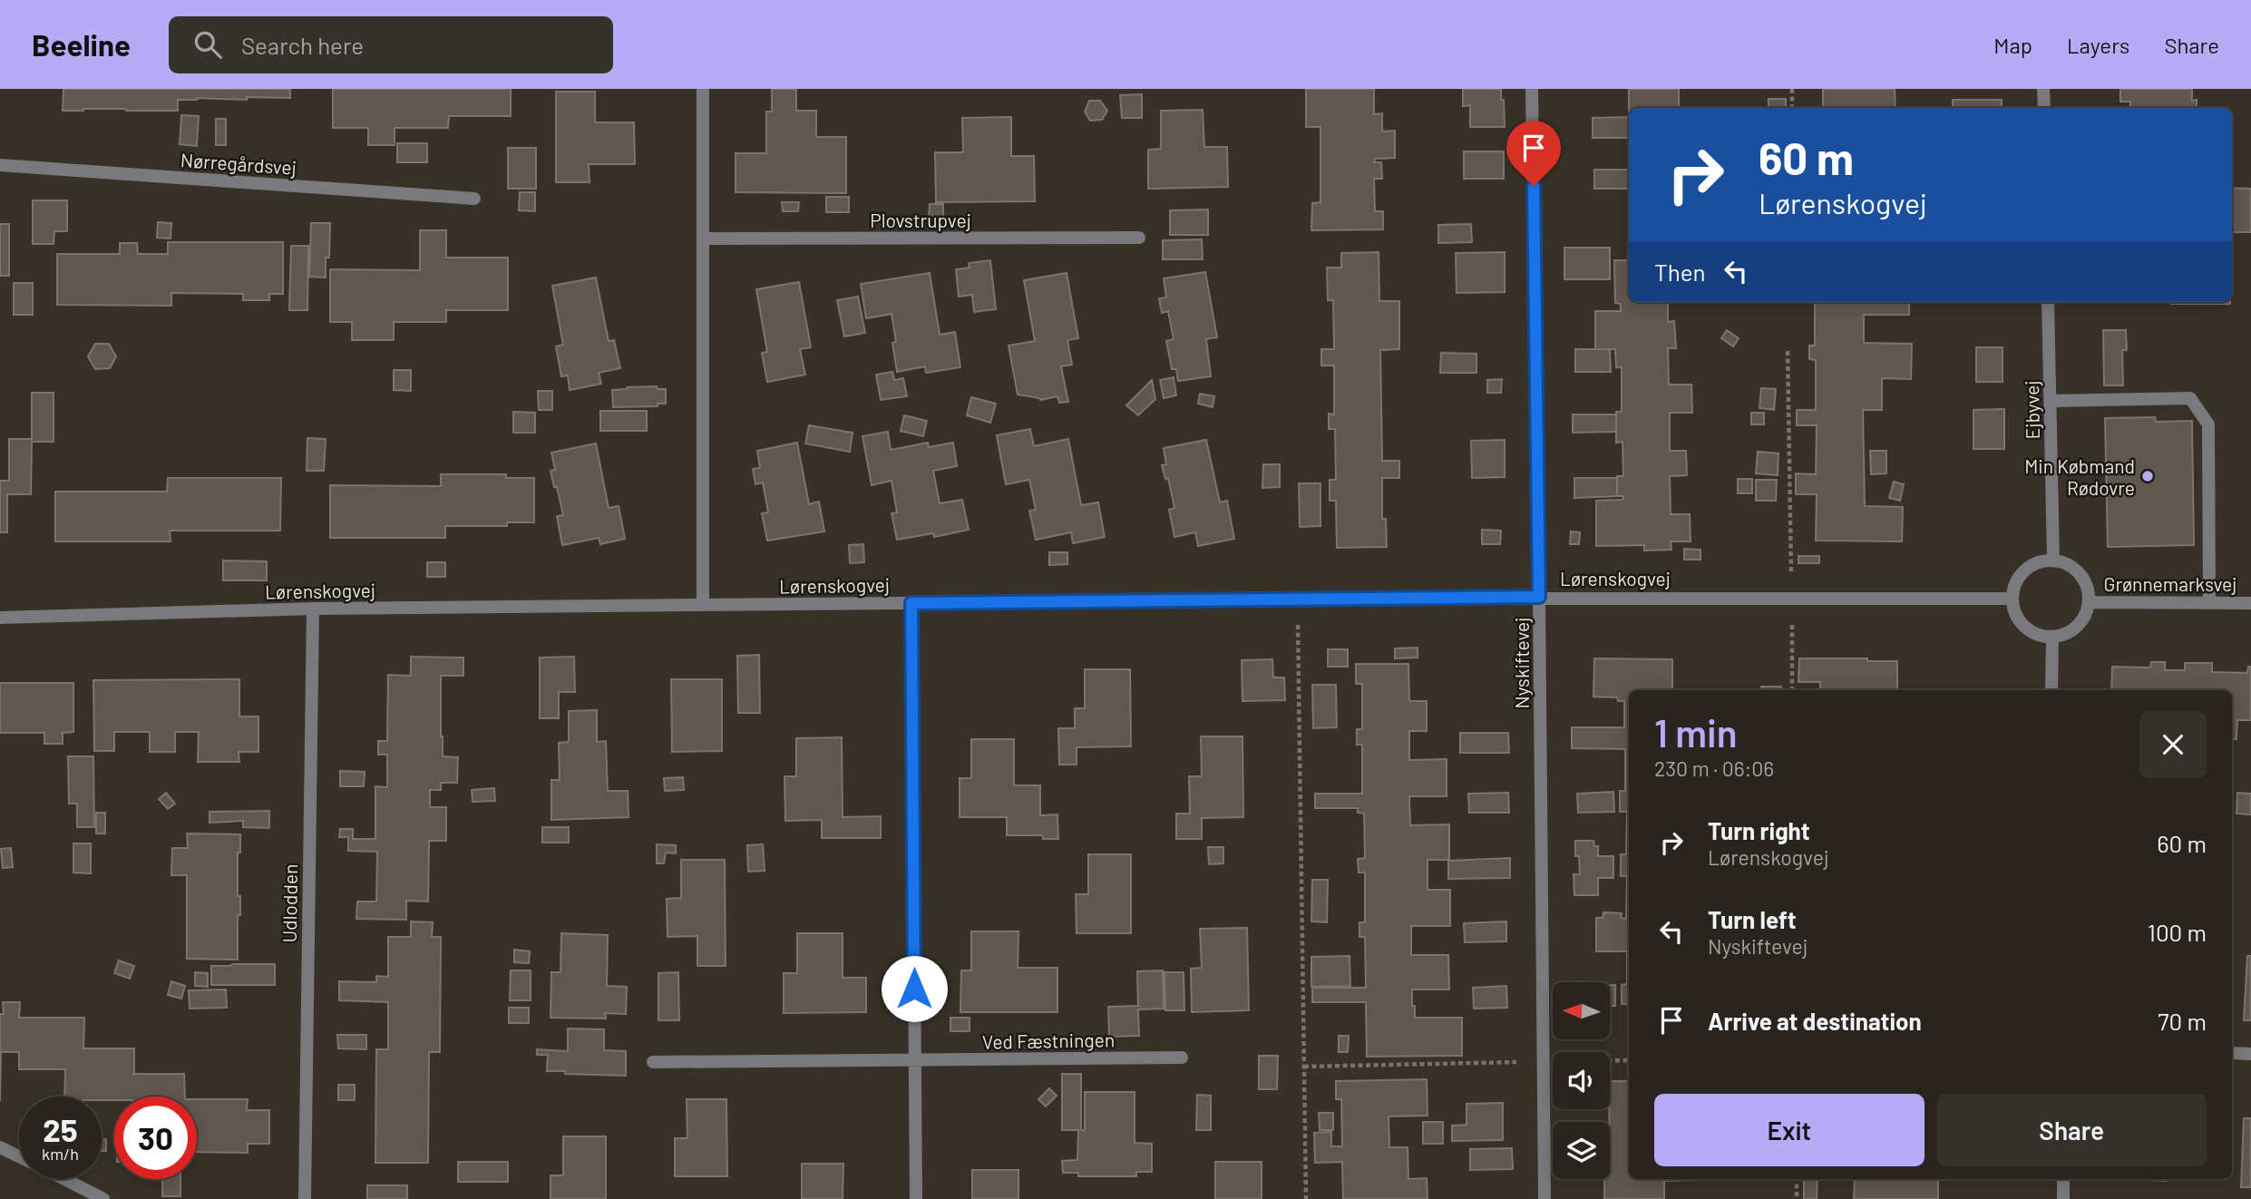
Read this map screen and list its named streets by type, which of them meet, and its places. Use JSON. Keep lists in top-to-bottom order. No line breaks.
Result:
{"streets":{"street":["Nørregårdsvej","Plovstrupvej","Ejbyvej","Lørenskogvej","Grønnemarksvej","Nyskiftevej","Udlodden","Ved Fæstningen"]},"crossings":[["Ejbyvej","Lørenskogvej"],["Ejbyvej","Grønnemarksvej"],["Lørenskogvej","Grønnemarksvej"],["Lørenskogvej","Nyskiftevej"],["Lørenskogvej","Udlodden"]],"places":["Min Købmand Rødovre"],"north":"left","page":{"header":"Beeline","search":"Search here","nav":["Map","Layers","Share"],"turn":["60 m","Lørenskogvej"],"then":"Then","heading":["1 min","230 m · 06:06"],"list":[{"name":"Turn right","note":"Lørenskogvej","value":"60 m"},{"name":"Turn left","note":"Nyskiftevej","value":"100 m"},{"name":"Arrive at destination","value":"70 m"}],"buttons":["Exit","Share"],"speed":"25 km/h","limit":"30"}}
